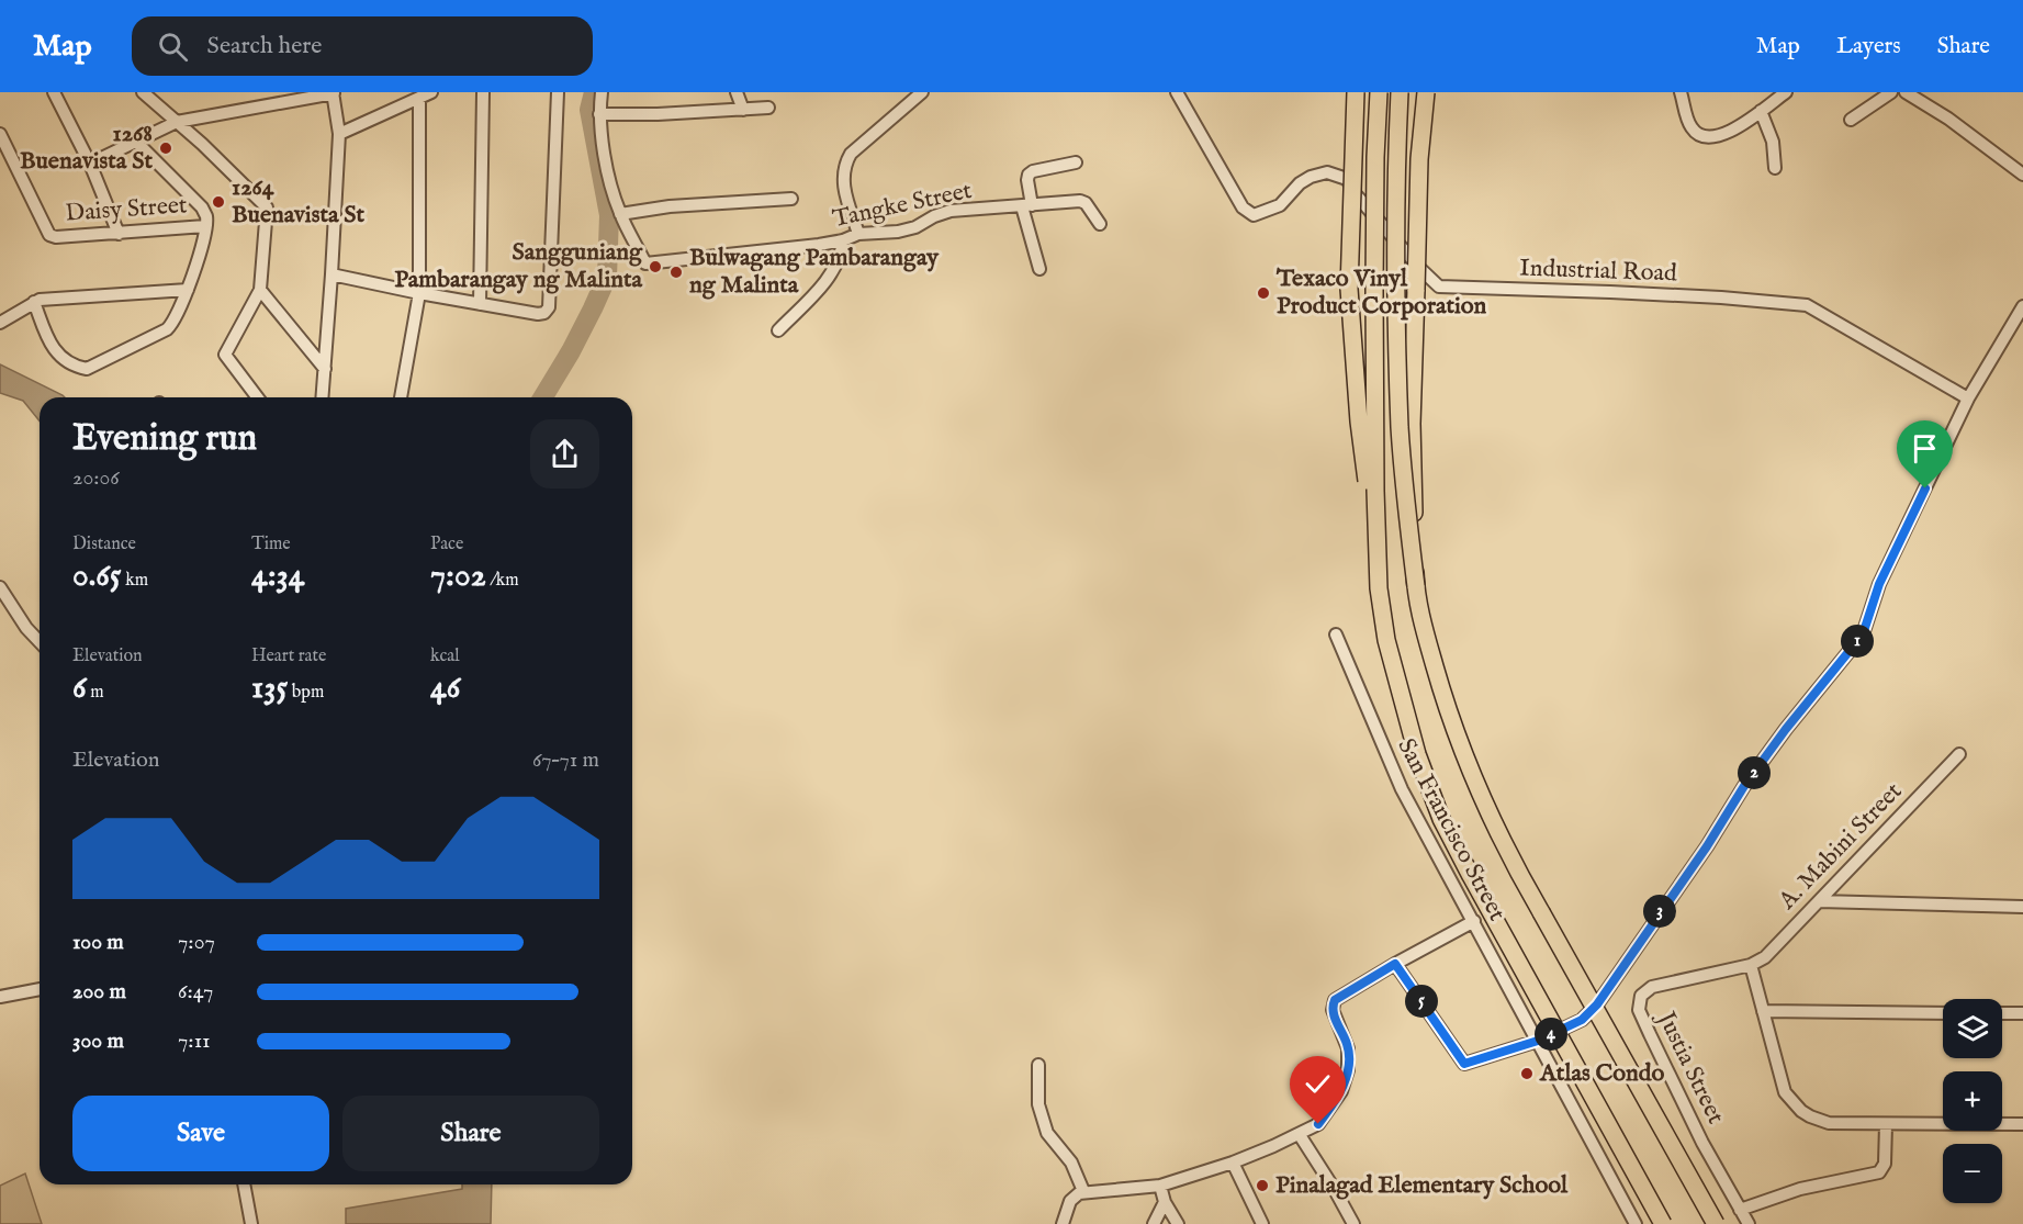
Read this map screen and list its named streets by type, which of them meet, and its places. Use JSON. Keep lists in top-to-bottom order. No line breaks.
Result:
{"streets":{"street":["Tangke Street","Daisy Street","Industrial Road","San Francisco Street","A. Mabini Street","Justia Street"]},"crossings":[["A. Mabini Street","Justia Street"]],"places":["1268 Buenavista St","1264 Buenavista St","Sangguniang Pambarangay ng Malinta","Bulwagang Pambarangay ng Malinta","Texaco Vinyl Product Corporation","Atlas Condo","Pinalagad Elementary School"],"page":{"header":"Map","search":"Search here","nav":["Map","Layers","Share"],"heading":["Evening run","20:06"],"stats":[["Distance","0.65 km"],["Time","4:34"],["Pace","7:02 /km"],["Elevation","6 m"],["Heart rate","135 bpm"],["kcal","46"]],"pins":["1","2","3","5","4"],"chart":["Elevation","67–71 m"],"list":[{"name":"100 m","note":"7:07"},{"name":"200 m","note":"6:47"},{"name":"300 m","note":"7:11"}],"map_buttons":["+","−"],"buttons":["Save","Share"]}}
